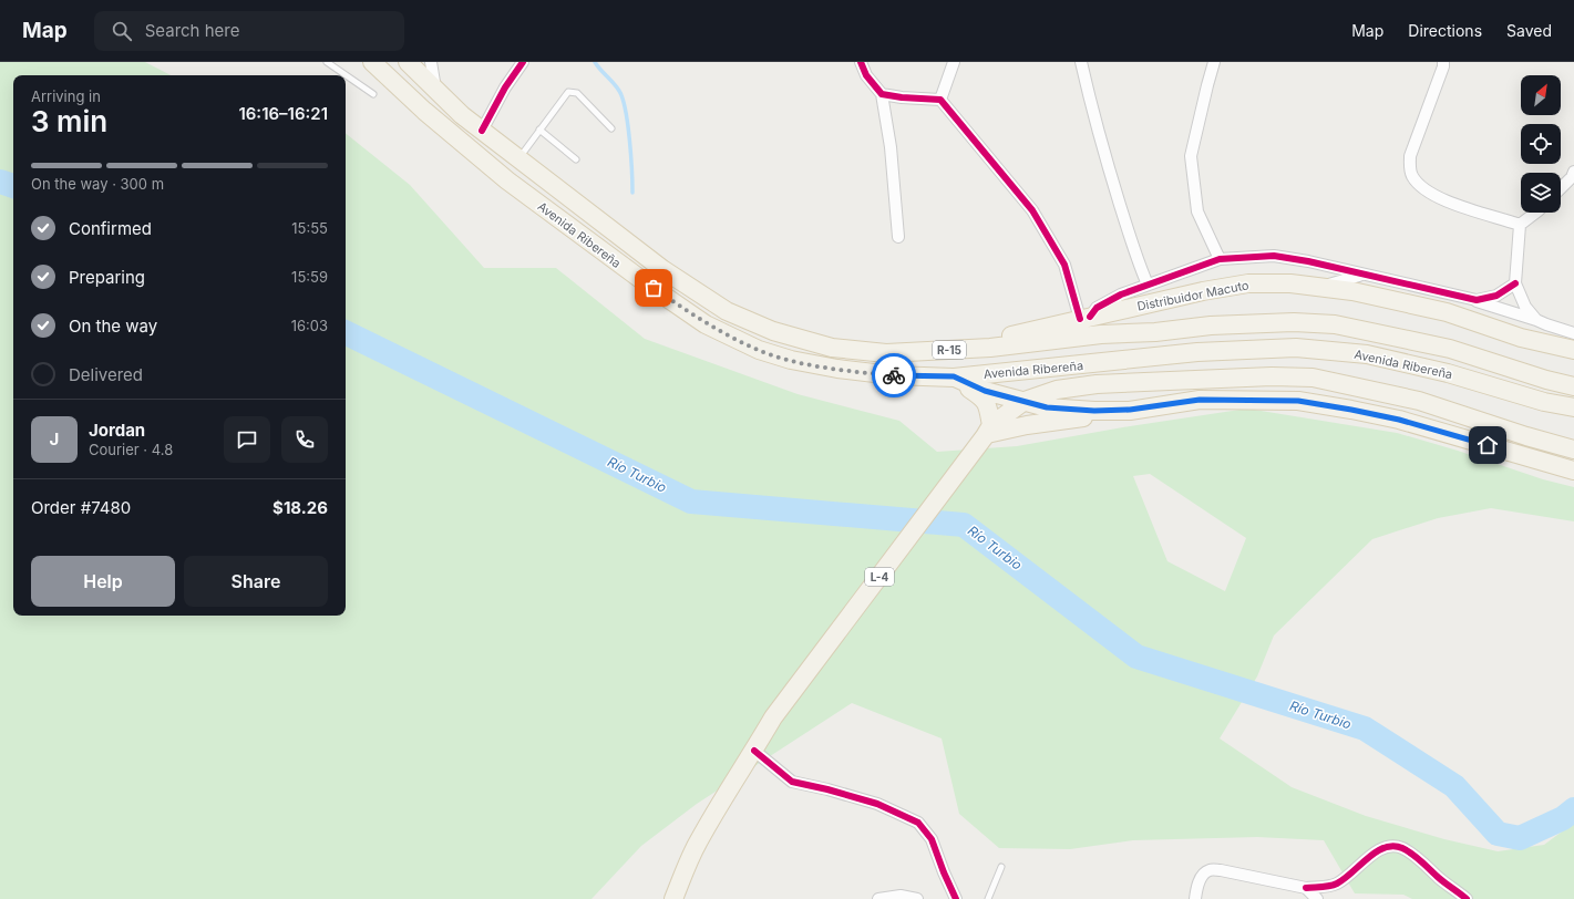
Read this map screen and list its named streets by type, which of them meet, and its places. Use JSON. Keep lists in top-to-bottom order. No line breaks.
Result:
{"streets":{"main road":["Avenida Ribereña","Distribuidor Macuto","R-15","L-4"]},"crossings":[["Avenida Ribereña","Distribuidor Macuto"]],"water":["Río Turbio"],"north":"top right","page":{"header":"Map","search":"Search here","nav":["Map","Directions","Saved"],"heading":["3 min","Arriving in","16:16–16:21"],"panel":["Jordan","Courier · 4.8","Order #7480","$18.26"],"bar":"On the way · 300 m","list":[["Confirmed","15:55"],["Preparing","15:59"],["On the way","16:03"],"Delivered"],"round":"J","buttons":["Help","Share"]}}
